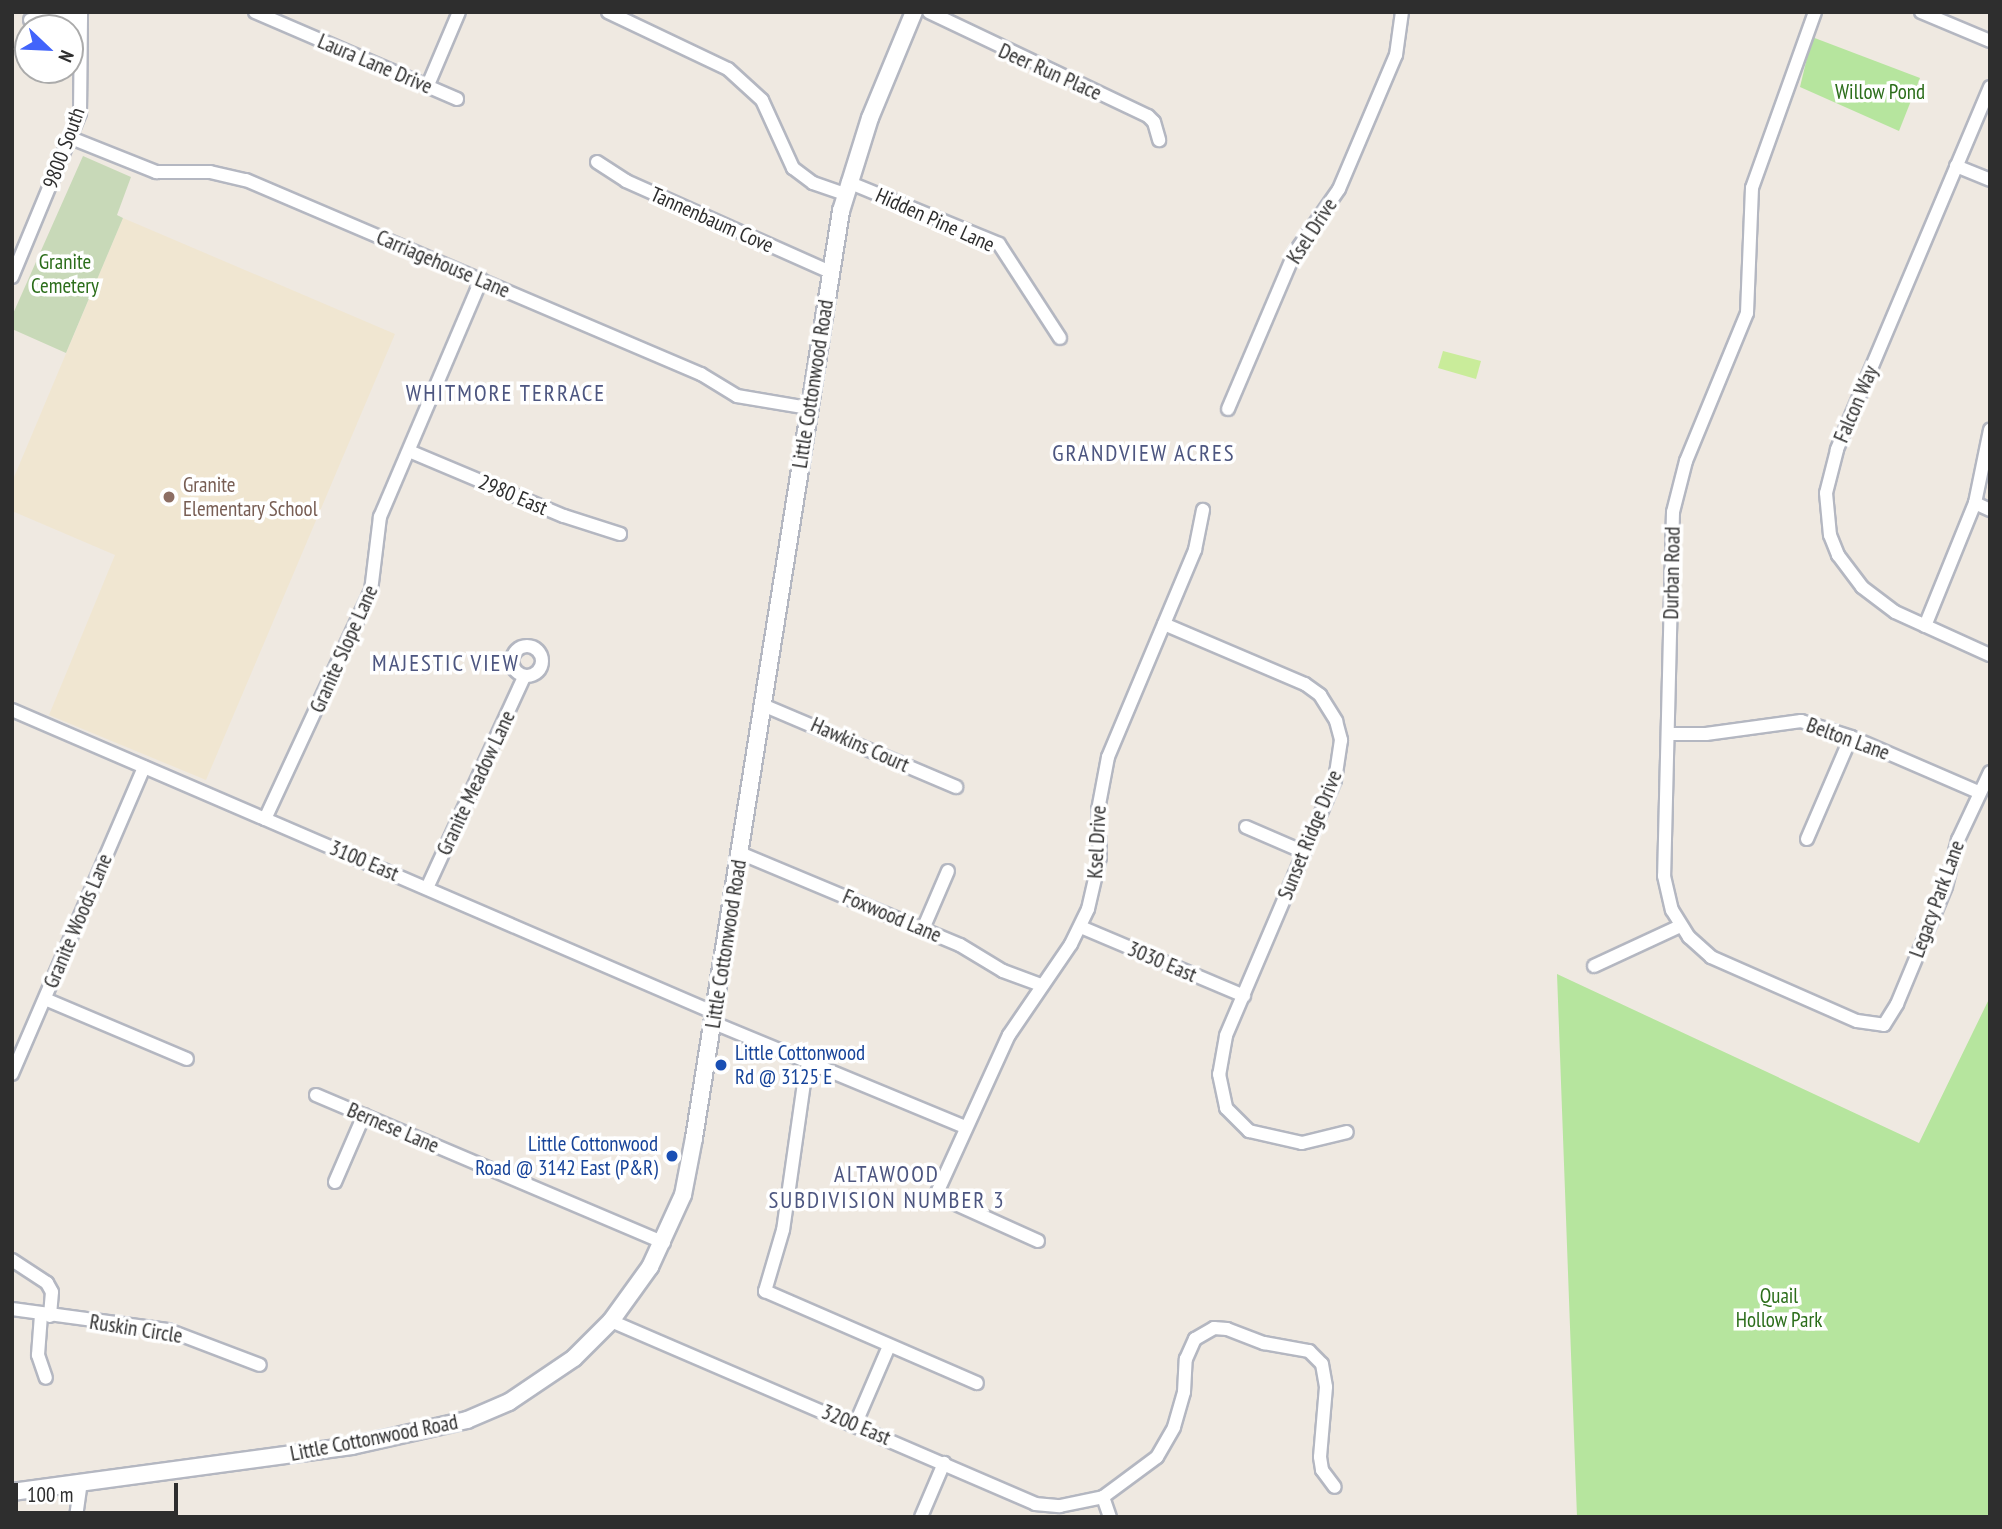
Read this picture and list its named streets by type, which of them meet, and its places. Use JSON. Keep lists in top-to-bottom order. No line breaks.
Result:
{"streets":{"main road":["Little Cottonwood Road"],"street":["Laura Lane Drive","Deer Run Place","9800 South","Tannenbaum Cove","Hidden Pine Lane","Ksel Drive","Carriagehouse Lane","Falcon Way","2980 East","Durban Road","Granite Slope Lane","Belton Lane","Hawkins Court","Granite Meadow Lane","Sunset Ridge Drive","3100 East","Legacy Park Lane","Foxwood Lane","Granite Woods Lane","3030 East","Bernese Lane","Ruskin Circle","3200 East"]},"crossings":[["9800 South","Carriagehouse Lane"],["Tannenbaum Cove","Little Cottonwood Road"],["Hidden Pine Lane","Little Cottonwood Road"],["Ksel Drive","Sunset Ridge Drive"],["Ksel Drive","3100 East"],["Ksel Drive","Foxwood Lane"],["Ksel Drive","3030 East"],["Carriagehouse Lane","Little Cottonwood Road"],["Carriagehouse Lane","Granite Slope Lane"],["Little Cottonwood Road","Hawkins Court"],["Little Cottonwood Road","3100 East"],["Little Cottonwood Road","Foxwood Lane"],["Little Cottonwood Road","Bernese Lane"],["Little Cottonwood Road","3200 East"],["2980 East","Granite Slope Lane"],["Durban Road","Belton Lane"],["Durban Road","Legacy Park Lane"],["Granite Slope Lane","3100 East"],["Belton Lane","Legacy Park Lane"],["Granite Meadow Lane","3100 East"],["Sunset Ridge Drive","3030 East"],["3100 East","Granite Woods Lane"]],"districts":["WHITMORE TERRACE","GRANDVIEW ACRES","MAJESTIC VIEW","ALTAWOOD SUBDIVISION NUMBER 3"],"parks":["Willow Pond","Granite Cemetery","Quail Hollow Park"],"places":["Granite Elementary School","Little Cottonwood Rd @ 3125 E","Little Cottonwood Road @ 3142 East (P&R)"],"scale_bar":"100 m","north":"bottom right"}
